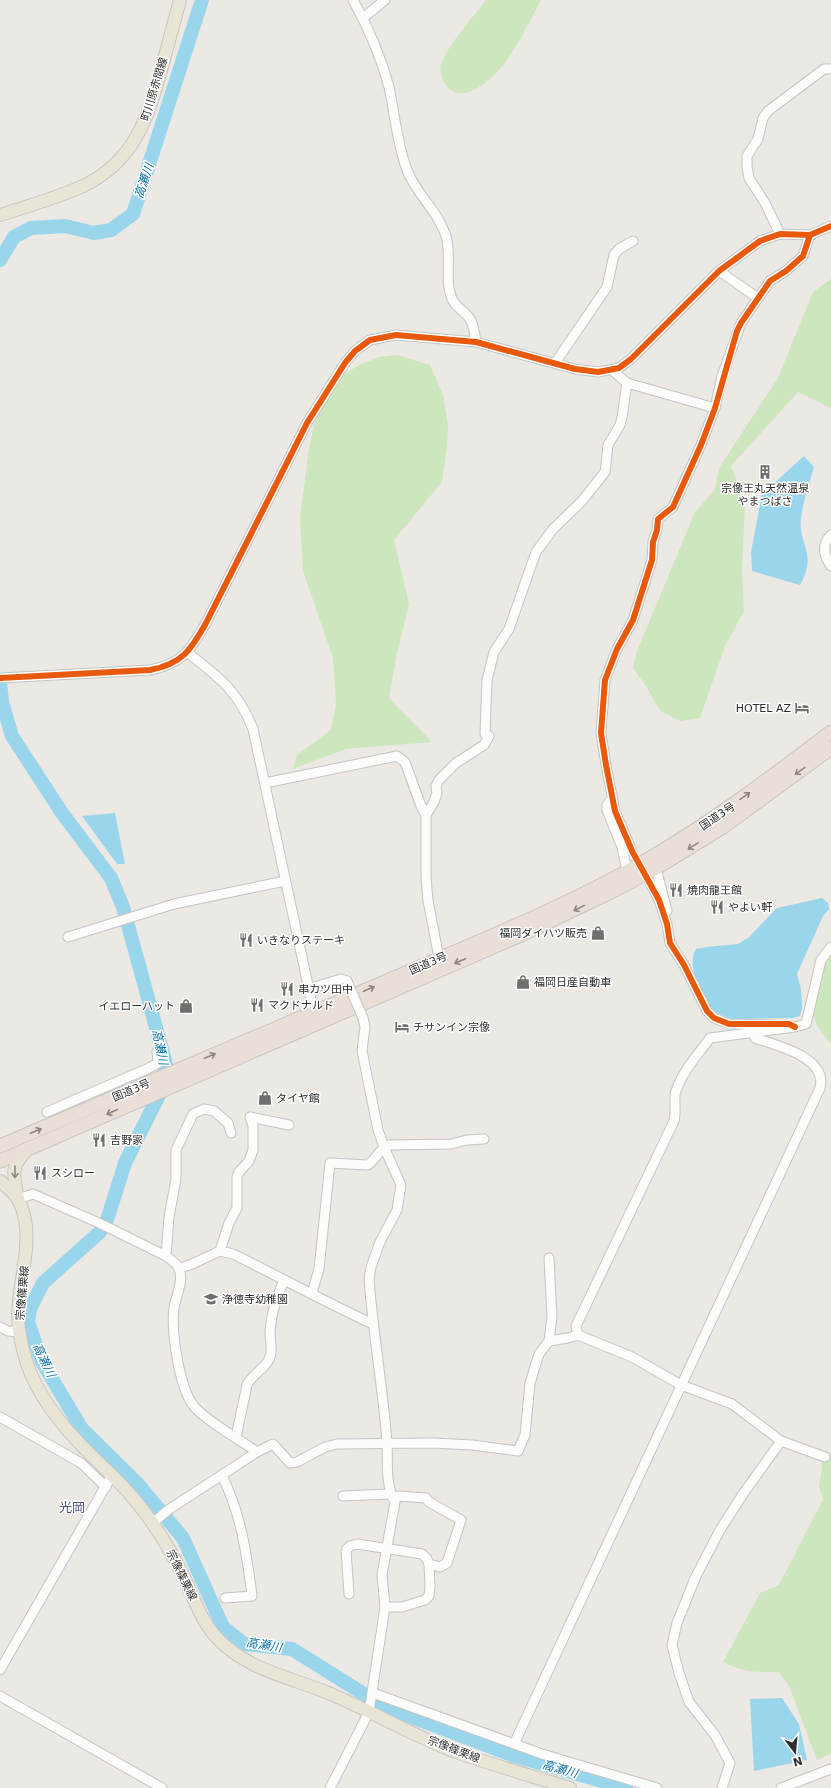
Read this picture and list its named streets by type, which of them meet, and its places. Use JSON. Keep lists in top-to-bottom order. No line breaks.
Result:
{"streets":{"highway":["国道3号"],"main road":["町川原赤間線","宗像篠栗線"]},"districts":["光岡"],"water":["高瀬川"],"places":{"building":["宗像王丸天然温泉 やまつばさ"],"hotel":["HOTEL AZ","チサンイン宗像"],"restaurant":["焼肉龍王館","やよい軒","いきなりステーキ","串カツ田中","マクドナルド","吉野家","スシロー"],"shop":["福岡ダイハツ販売","福岡日産自動車","イエローハット","タイヤ館"],"school or university":["浄徳寺幼稚園"]},"north":"bottom"}
